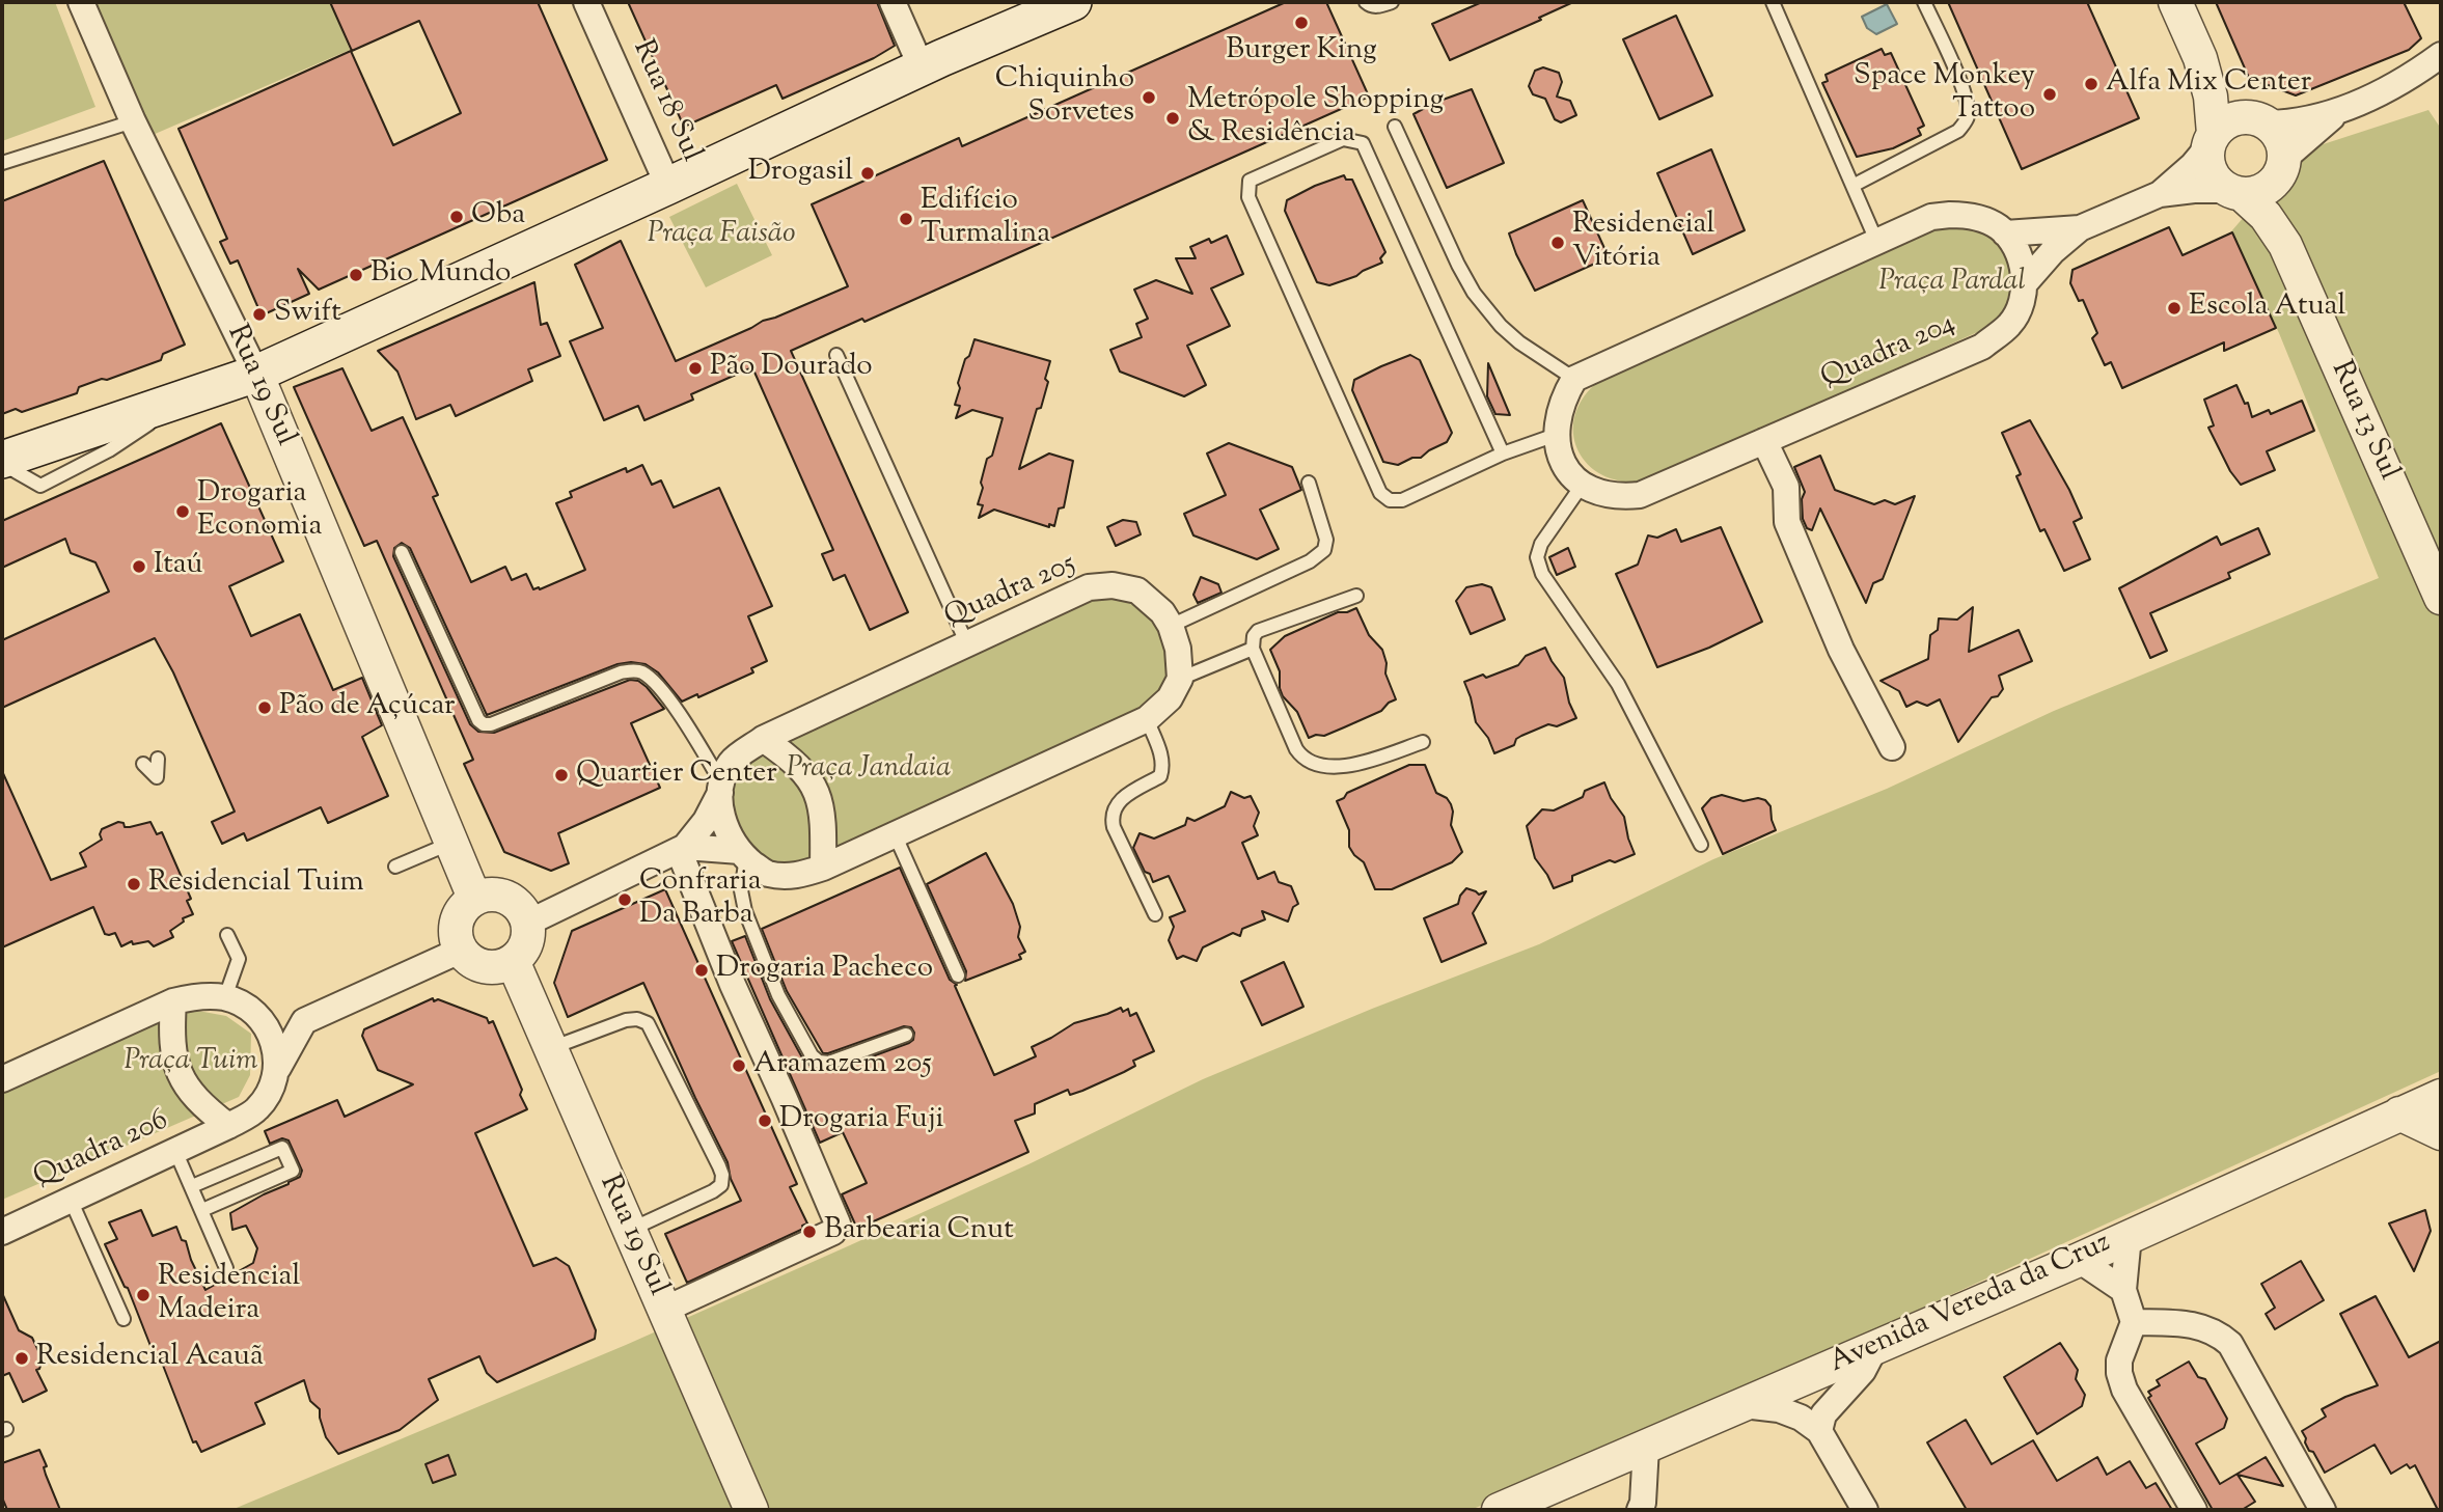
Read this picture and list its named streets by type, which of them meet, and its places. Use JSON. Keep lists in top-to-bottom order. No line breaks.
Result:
{"streets":{"street":["Rua 18 Sul","Quadra 204","Rua 19 Sul","Rua 13 Sul","Quadra 205","Quadra 206","Avenida Vereda da Cruz"]},"crossings":[["Rua 19 Sul","Quadra 205"]],"parks":["Praça Faisão","Praça Pardal","Praça Jandaia","Praça Tuim"],"places":["Burger King","Alfa Mix Center","Space Monkey Tattoo","Chiquinho Sorvetes","Metrópole Shopping & Residência","Drogasil","Oba","Edifício Turmalina","Residencial Vitória","Bio Mundo","Escola Atual","Swift","Pão Dourado","Drogaria Economia","Itaú","Pão de Açúcar","Quartier Center","Residencial Tuim","Confraria Da Barba","Drogaria Pacheco","Aramazem 205","Drogaria Fuji","Barbearia Cnut","Residencial Madeira","Residencial Acauã"]}
